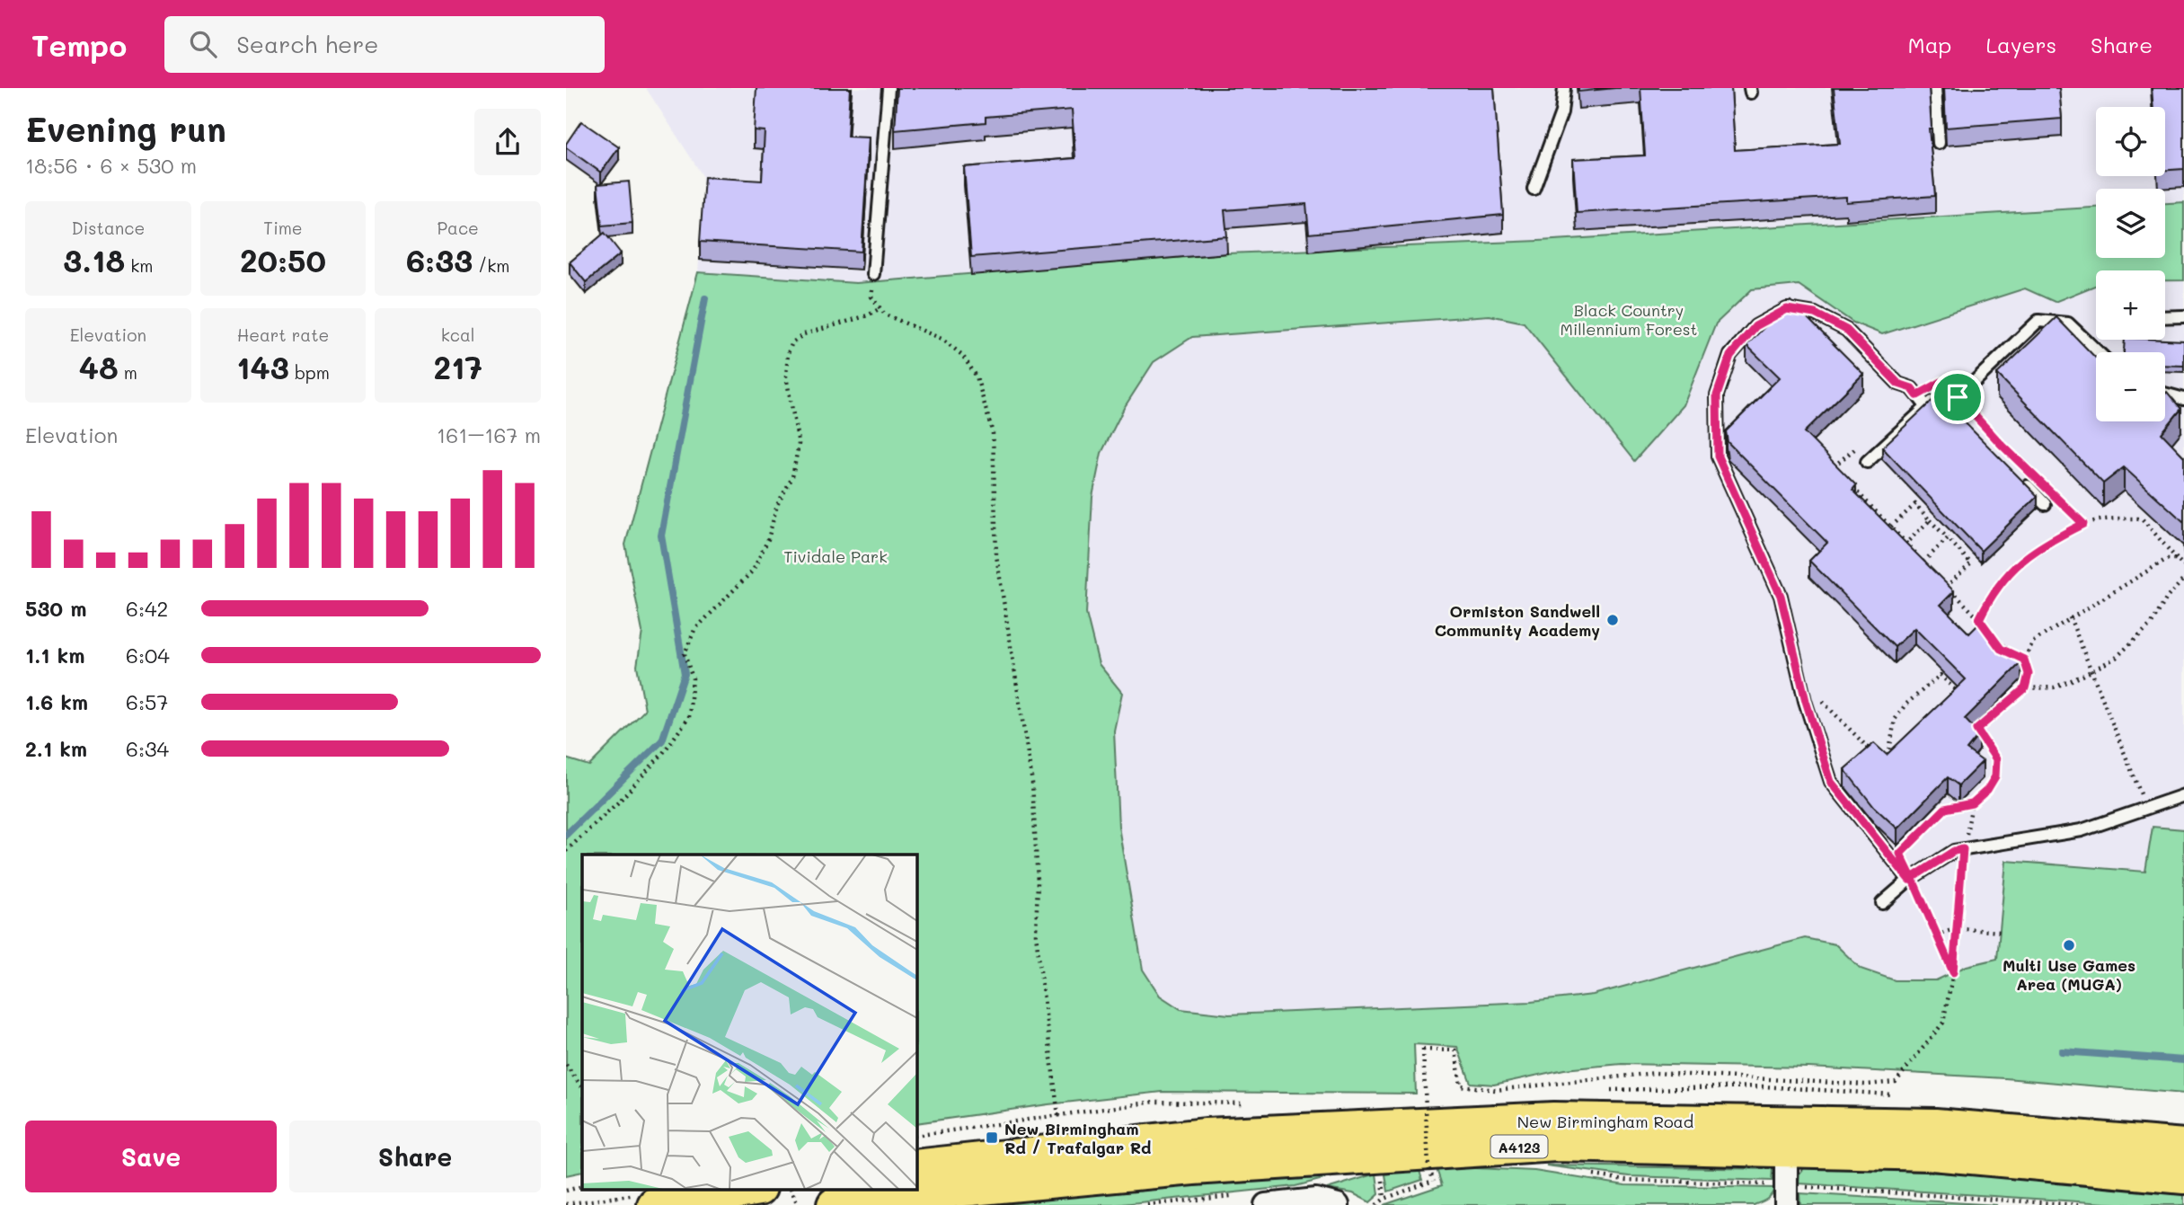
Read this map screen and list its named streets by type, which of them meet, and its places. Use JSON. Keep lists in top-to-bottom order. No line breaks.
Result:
{"streets":{"highway":["New Birmingham Road","A4123"]},"parks":["Black Country Millennium Forest","Tividale Park"],"places":{"other":["Ormiston Sandwell Community Academy","Multi Use Games Area (MUGA)"],"transit":["New Birmingham Rd / Trafalgar Rd"]},"page":{"header":"Tempo","search":"Search here","nav":["Map","Layers","Share"],"heading":["Evening run","18:56 · 6 × 530 m"],"map_buttons":["+","−"],"stats":[["Distance","3.18 km"],["Time","20:50"],["Pace","6:33 /km"],["Elevation","48 m"],["Heart rate","143 bpm"],["kcal","217"]],"chart":["Elevation","161–167 m"],"list":[{"name":"530 m","note":"6:42"},{"name":"1.1 km","note":"6:04"},{"name":"1.6 km","note":"6:57"},{"name":"2.1 km","note":"6:34"}],"buttons":["Save","Share"]}}
